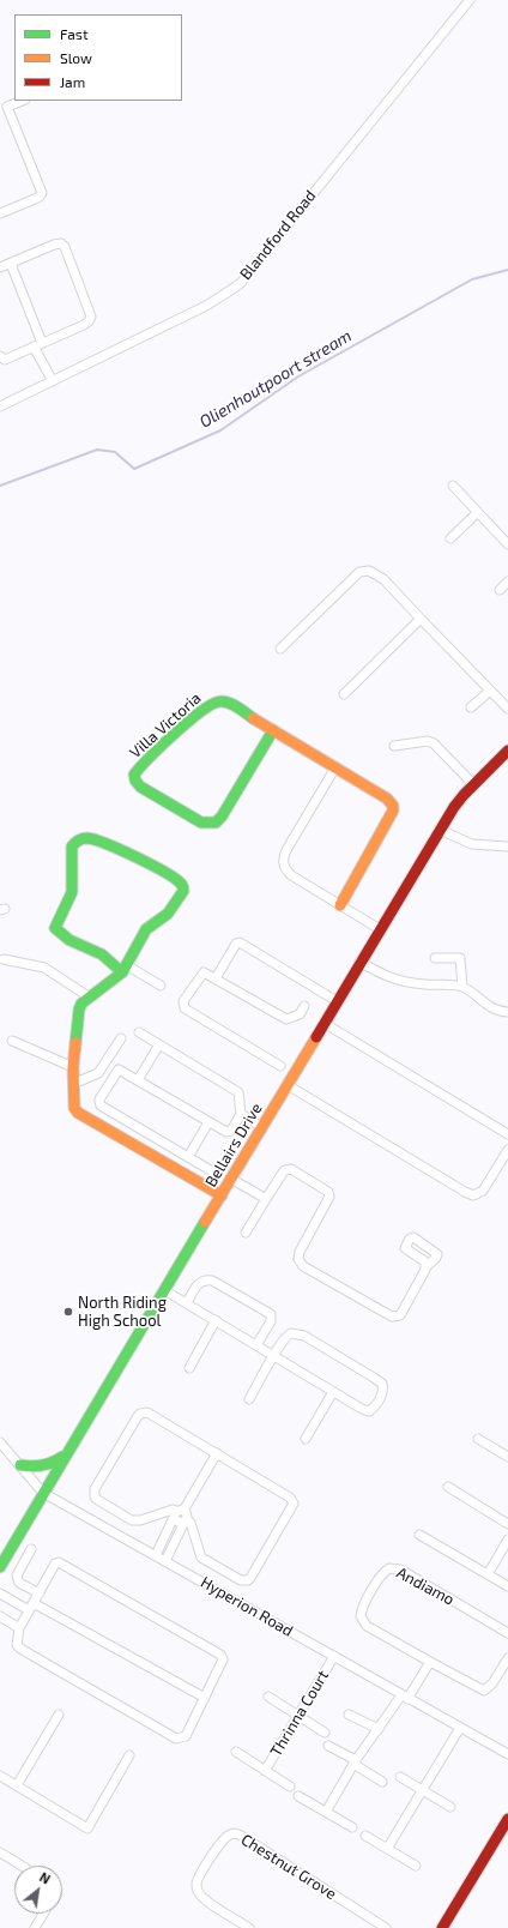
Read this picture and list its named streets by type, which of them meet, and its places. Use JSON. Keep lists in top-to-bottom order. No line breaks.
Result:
{"streets":{"street":["Blandford Road","Villa Victoria","Bellairs Drive","Andiamo","Hyperion Road","Thrinna Court","Chestnut Grove"]},"crossings":[["Bellairs Drive","Hyperion Road"],["Hyperion Road","Thrinna Court"]],"water":["Olienhoutpoort stream"],"places":["North Riding High School"],"legend":["Fast","Slow","Jam"],"north":"top right"}
